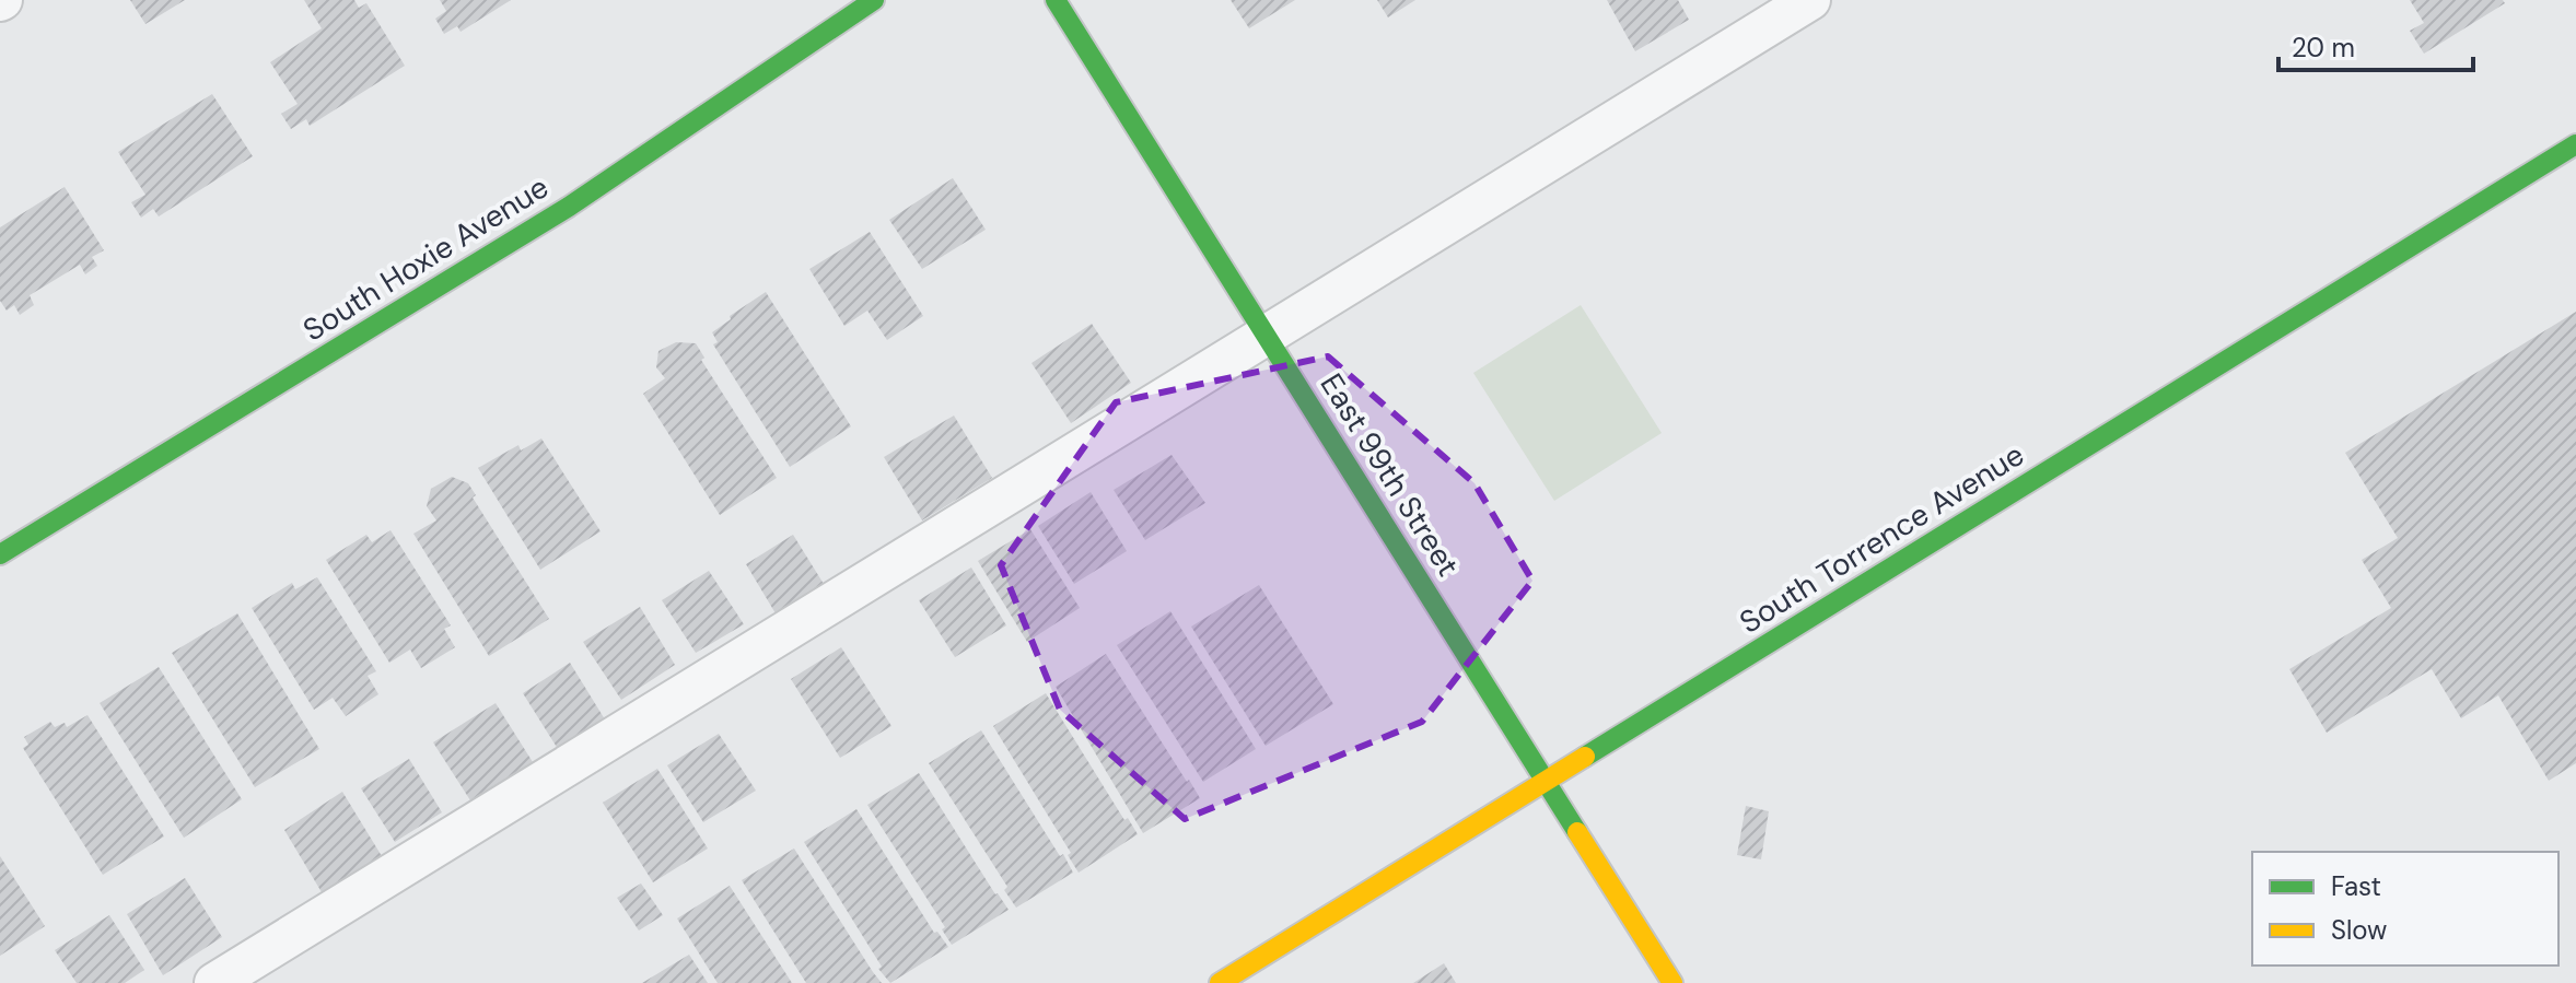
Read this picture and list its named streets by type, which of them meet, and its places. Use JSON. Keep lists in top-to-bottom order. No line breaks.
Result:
{"streets":{"street":["South Hoxie Avenue","East 99th Street","South Torrence Avenue"]},"crossings":[["East 99th Street","South Torrence Avenue"]],"legend":["Fast","Slow"],"scale_bar":"20 m"}
